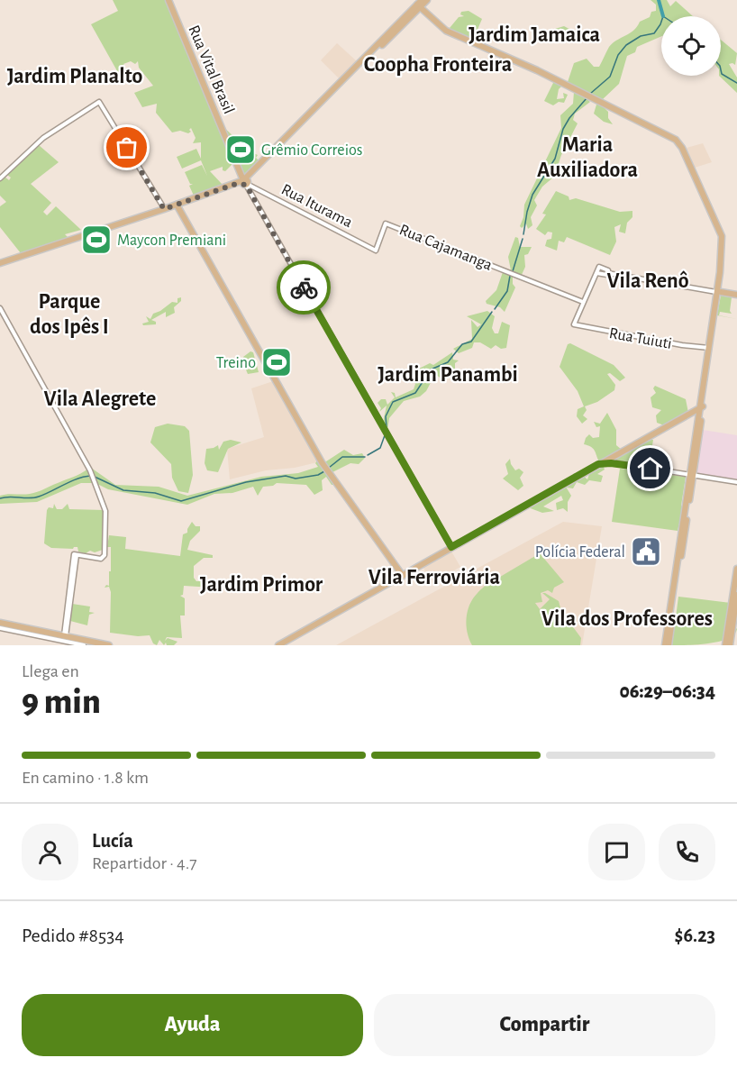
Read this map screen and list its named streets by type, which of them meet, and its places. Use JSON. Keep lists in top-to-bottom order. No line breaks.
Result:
{"streets":{"main road":["Rua Vital Brasil","Rua Iturama"],"street":["Rua Cajamanga","Rua Tuiuti"]},"crossings":[["Rua Vital Brasil","Rua Iturama"],["Rua Iturama","Rua Cajamanga"],["Rua Cajamanga","Rua Tuiuti"]],"districts":["Jardim Jamaica","Coopha Fronteira","Jardim Planalto","Maria Auxiliadora","Vila Renô","Parque dos Ipês I","Jardim Panambi","Vila Alegrete","Vila Ferroviária","Jardim Primor","Vila dos Professores"],"places":{"sports":["Grêmio Correios","Maycon Premiani","Treino"],"public building":["Polícia Federal"]},"page":{"heading":["9 min","Llega en","06:29–06:34"],"panel":["Lucía","Repartidor · 4.7","Pedido #8534","$6.23"],"bar":"En camino · 1.8 km","buttons":["Ayuda","Compartir"]}}
